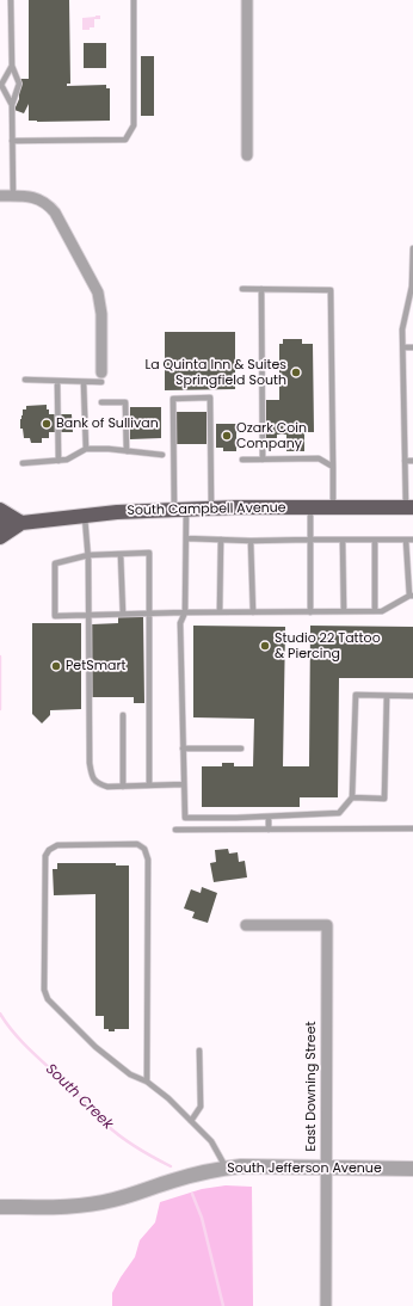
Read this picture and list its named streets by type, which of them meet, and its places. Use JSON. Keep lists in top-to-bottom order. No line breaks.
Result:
{"streets":{"main road":["South Campbell Avenue"],"street":["East Downing Street","South Jefferson Avenue"]},"crossings":[["East Downing Street","South Jefferson Avenue"]],"water":["South Creek"],"places":["La Quinta Inn & Suites Springfield South","Bank of Sullivan","Ozark Coin Company","Studio 22 Tattoo & Piercing","PetSmart"]}
